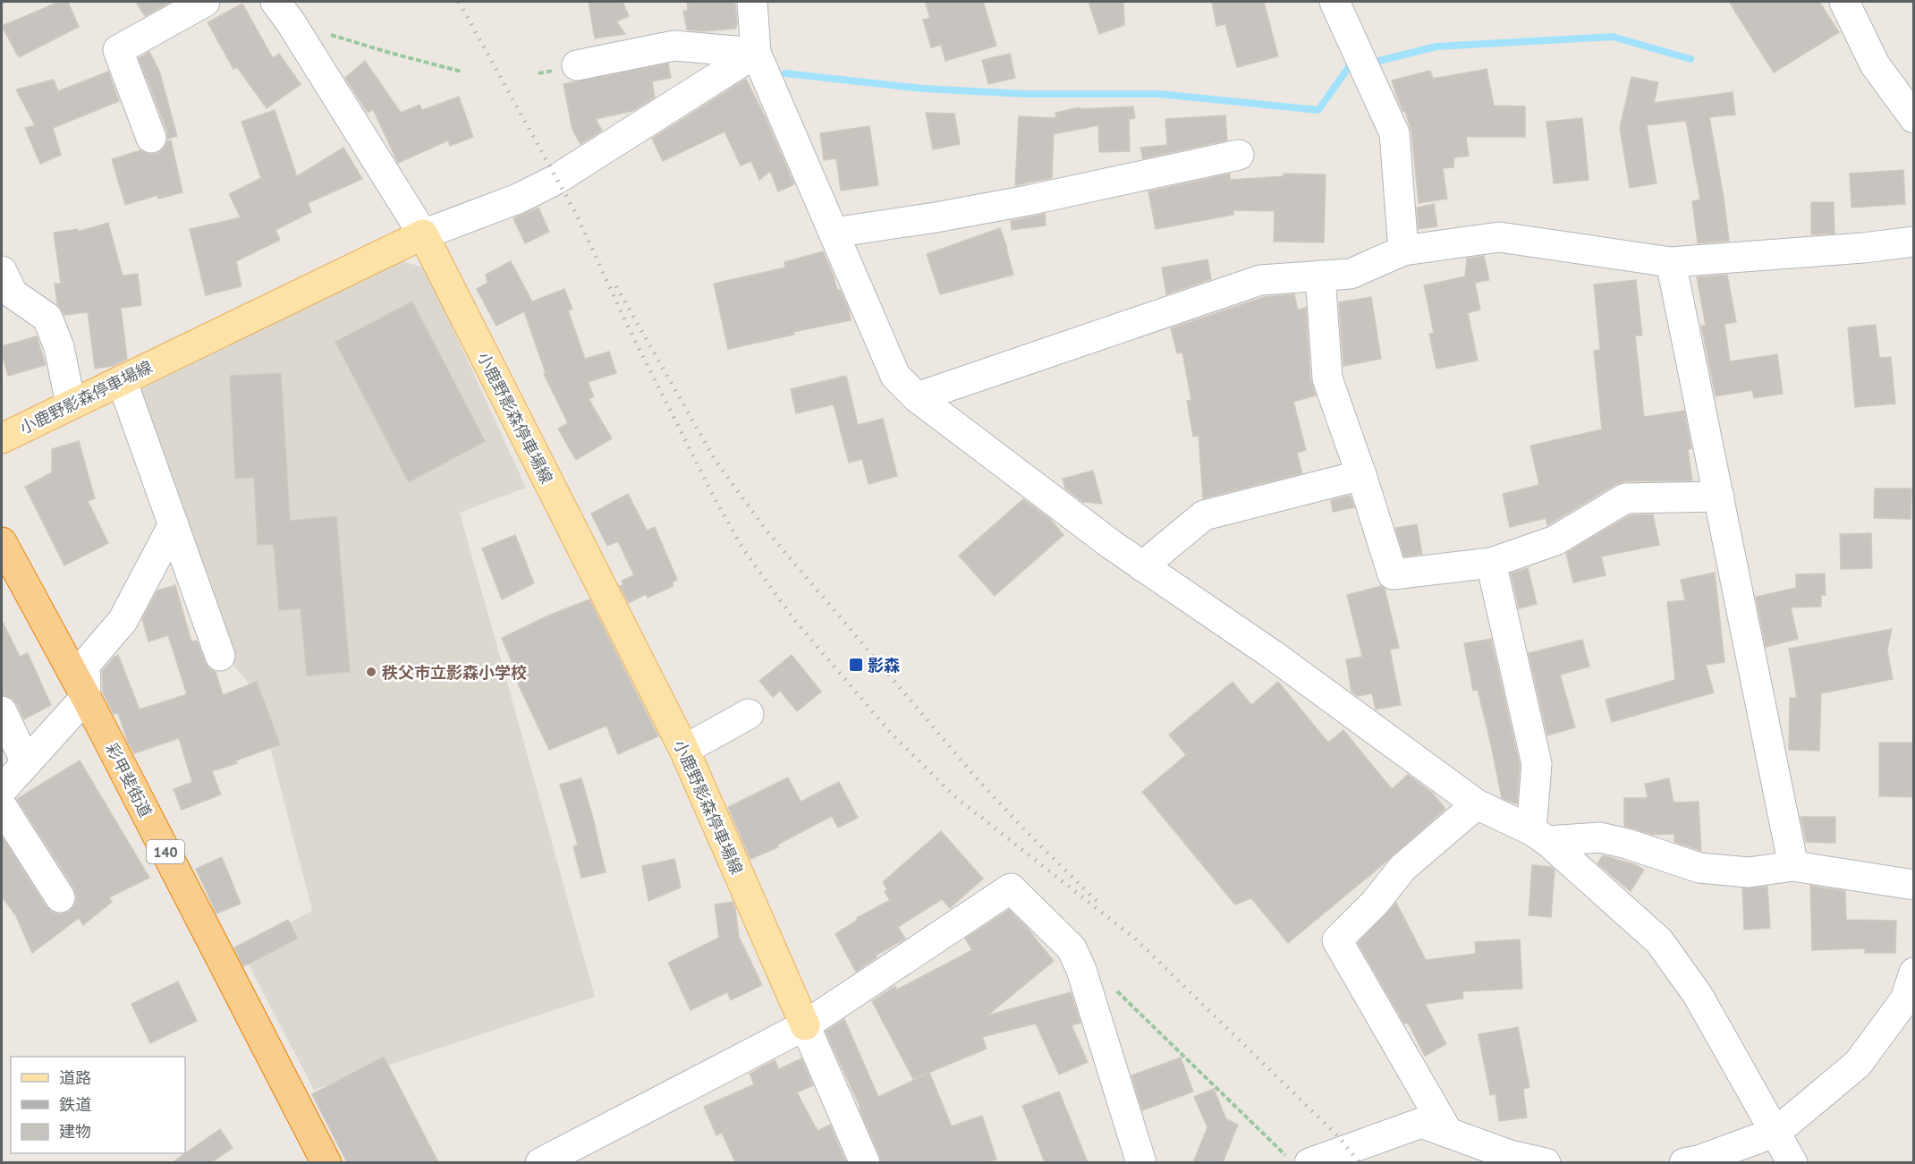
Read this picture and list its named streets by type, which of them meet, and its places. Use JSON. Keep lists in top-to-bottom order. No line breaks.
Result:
{"streets":{"highway":["彩甲斐街道","140"],"main road":["小鹿野影森停車場線"]},"places":{"transit":["影森"],"other":["秩父市立影森小学校"]},"legend":["道路","鉄道","建物"]}
